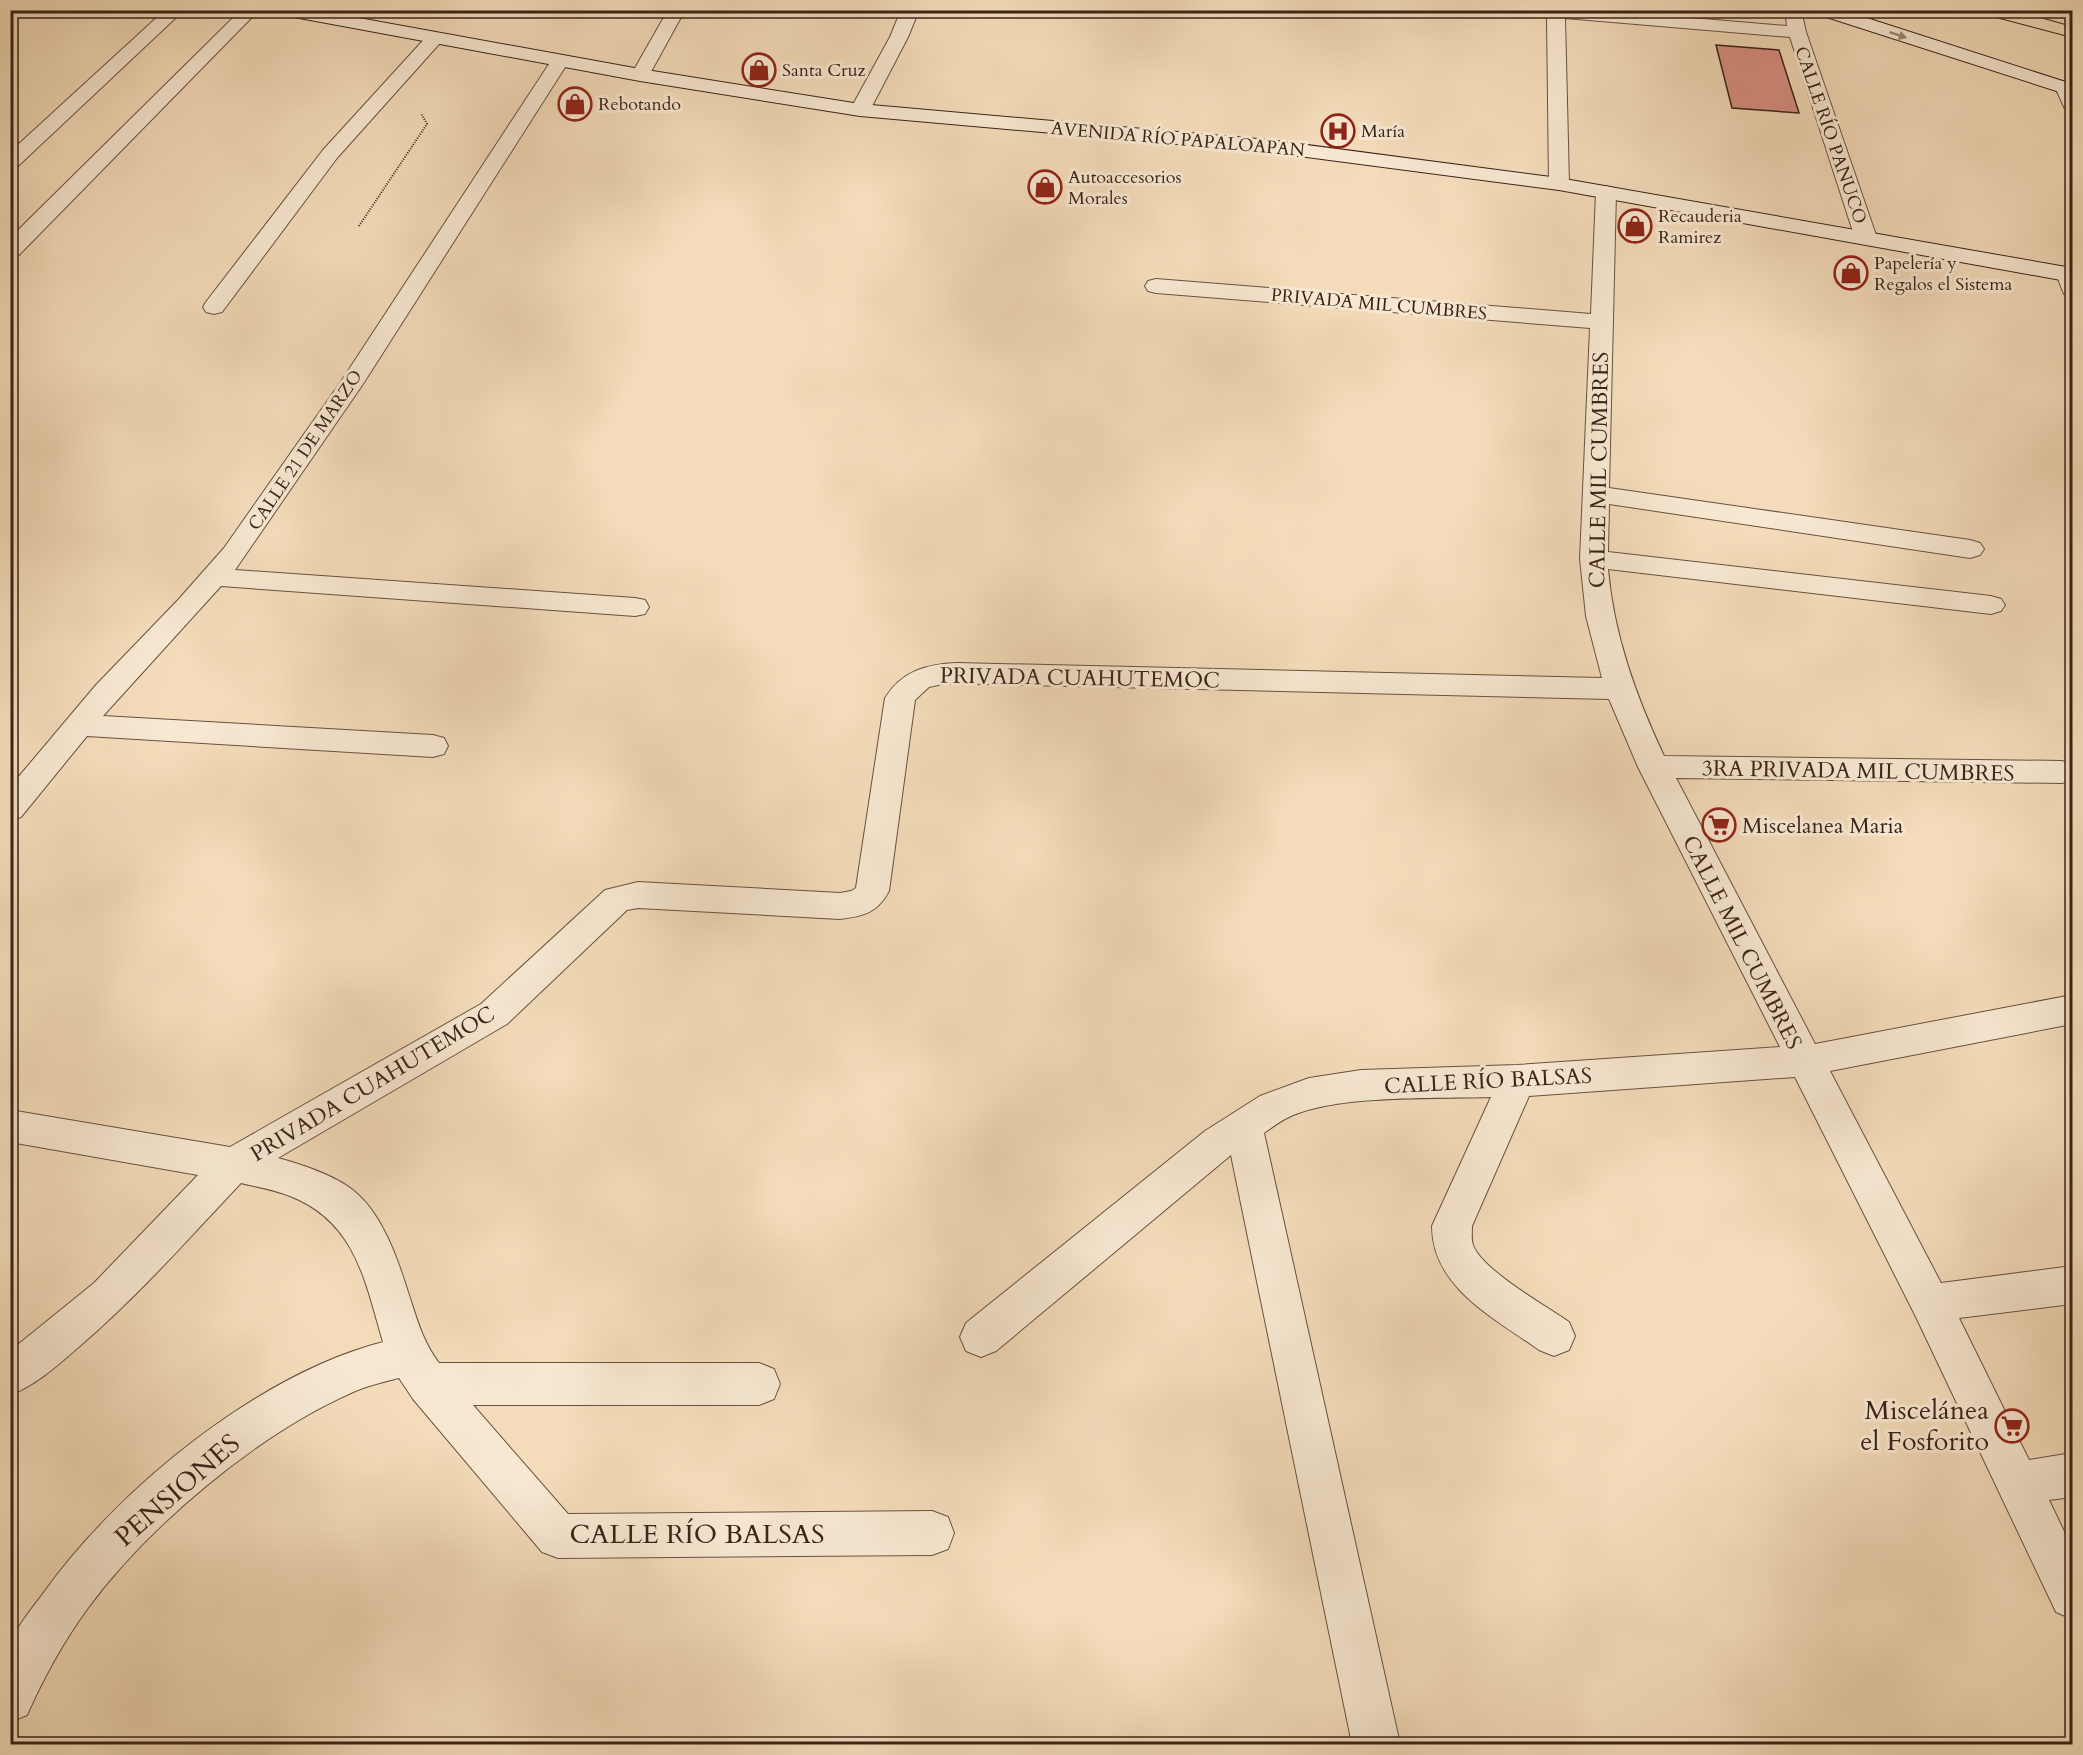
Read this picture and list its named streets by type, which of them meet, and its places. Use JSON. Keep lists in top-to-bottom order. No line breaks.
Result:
{"streets":{"street":["CALLE RÍO PANUCO","AVENIDA RÍO PAPALOAPAN","PRIVADA MIL CUMBRES","CALLE 21 DE MARZO","CALLE MIL CUMBRES","PRIVADA CUAHUTEMOC","3RA PRIVADA MIL CUMBRES","CALLE RÍO BALSAS","PENSIONES"]},"crossings":[["CALLE RÍO PANUCO","AVENIDA RÍO PAPALOAPAN"],["AVENIDA RÍO PAPALOAPAN","CALLE 21 DE MARZO"],["AVENIDA RÍO PAPALOAPAN","CALLE MIL CUMBRES"],["PRIVADA MIL CUMBRES","CALLE MIL CUMBRES"],["CALLE MIL CUMBRES","PRIVADA CUAHUTEMOC"],["CALLE MIL CUMBRES","3RA PRIVADA MIL CUMBRES"],["CALLE MIL CUMBRES","CALLE RÍO BALSAS"],["PRIVADA CUAHUTEMOC","CALLE RÍO BALSAS"],["CALLE RÍO BALSAS","PENSIONES"]],"places":{"shop":["Santa Cruz","Rebotando","Autoaccesorios Morales","Recauderia Ramirez","Papelería y Regalos el Sistema"],"hospital":["María"],"supermarket":["Miscelanea Maria","Miscelánea el Fosforito"]}}
